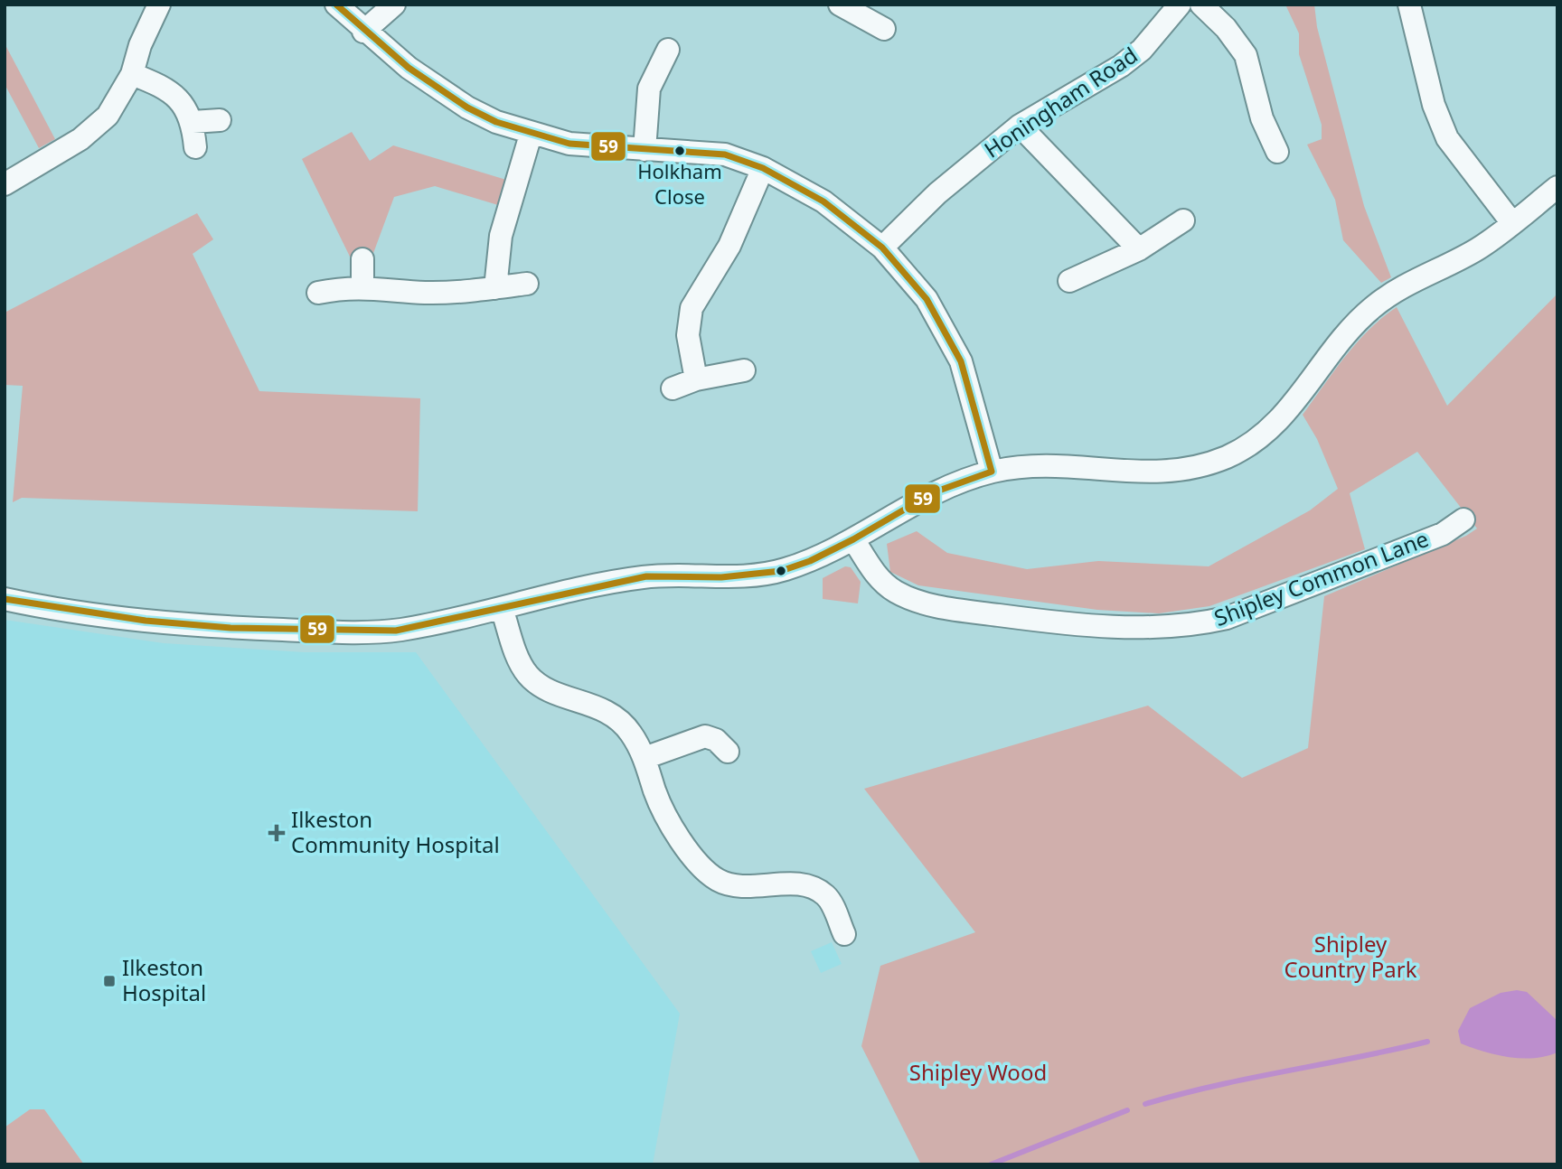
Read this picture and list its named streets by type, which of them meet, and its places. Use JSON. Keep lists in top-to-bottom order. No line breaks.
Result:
{"streets":{"street":["Honingham Road","Shipley Common Lane"]},"parks":["Shipley Country Park","Shipley Wood"],"places":{"other":["Holkham Close"],"health":["Ilkeston Community Hospital"],"transit":["Ilkeston Hospital"]},"lines":["transit line 59"]}
